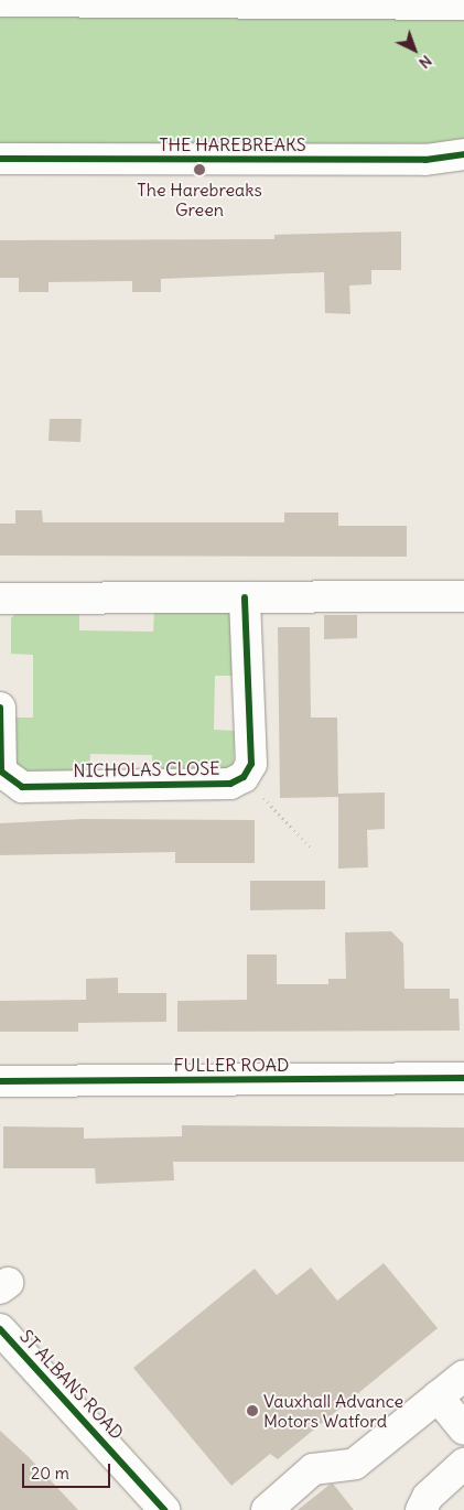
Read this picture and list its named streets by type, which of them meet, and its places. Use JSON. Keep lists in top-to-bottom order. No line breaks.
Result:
{"streets":{"street":["THE HAREBREAKS","NICHOLAS CLOSE","FULLER ROAD","ST ALBANS ROAD"]},"places":["The Harebreaks Green","Vauxhall Advance Motors Watford"],"scale_bar":"20 m","north":"bottom right"}
